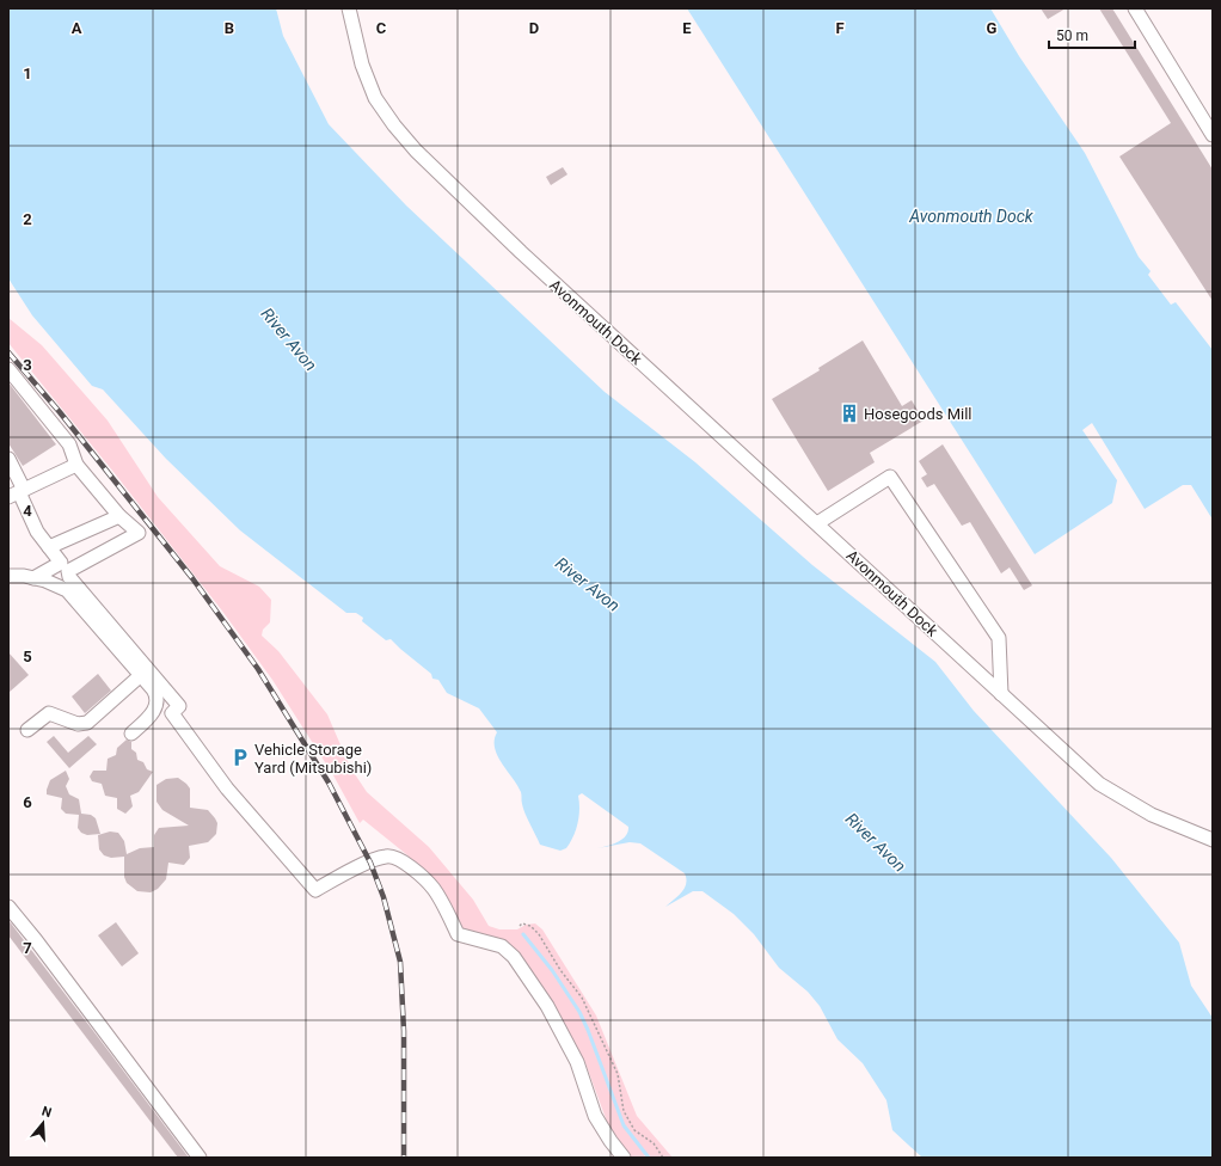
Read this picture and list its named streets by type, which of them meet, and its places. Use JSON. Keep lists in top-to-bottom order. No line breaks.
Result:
{"streets":{"lane":["Avonmouth Dock"]},"water":["Avonmouth Dock","River Avon"],"places":{"building":["Hosegoods Mill"],"parking":["Vehicle Storage Yard (Mitsubishi)"]},"scale_bar":"50 m","north":"top","grid":{"columns":["A","B","C","D","E","F","G"],"rows":["1","2","3","4","5","6","7"]}}
